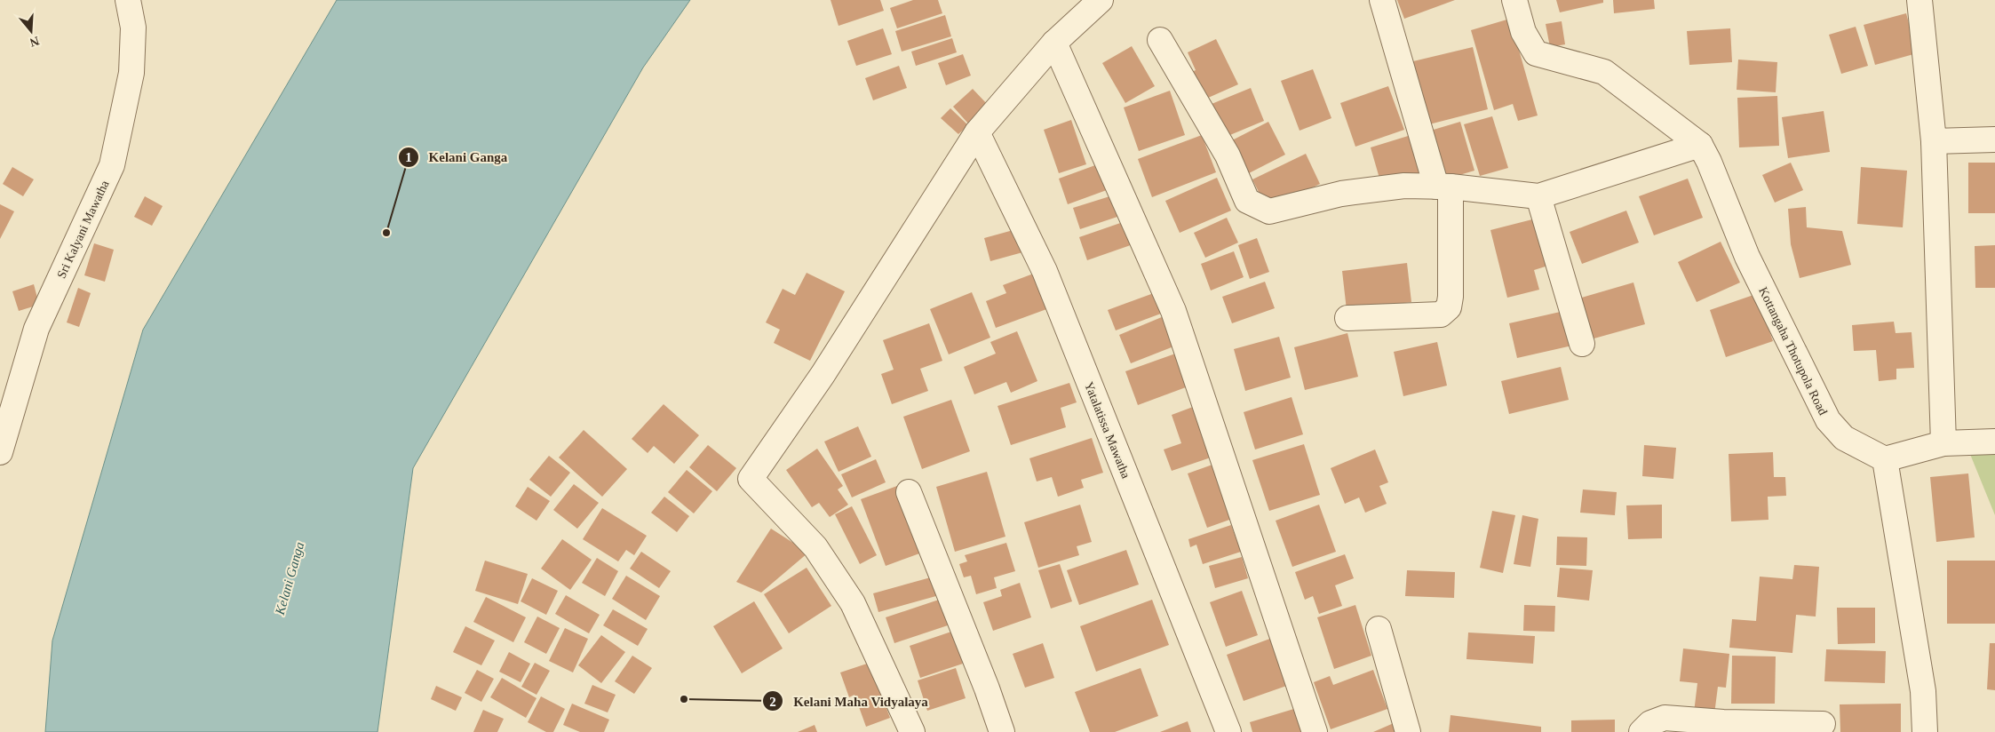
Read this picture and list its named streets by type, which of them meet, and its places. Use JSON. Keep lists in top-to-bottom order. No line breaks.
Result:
{"streets":{"street":["Sri Kalyani Mawatha","Kottangaha Thotupola Road","Yatalatissa Mawatha"]},"water":["Kelani Ganga"],"places":["Kelani Ganga","Kelani Maha Vidyalaya"],"north":"bottom"}
